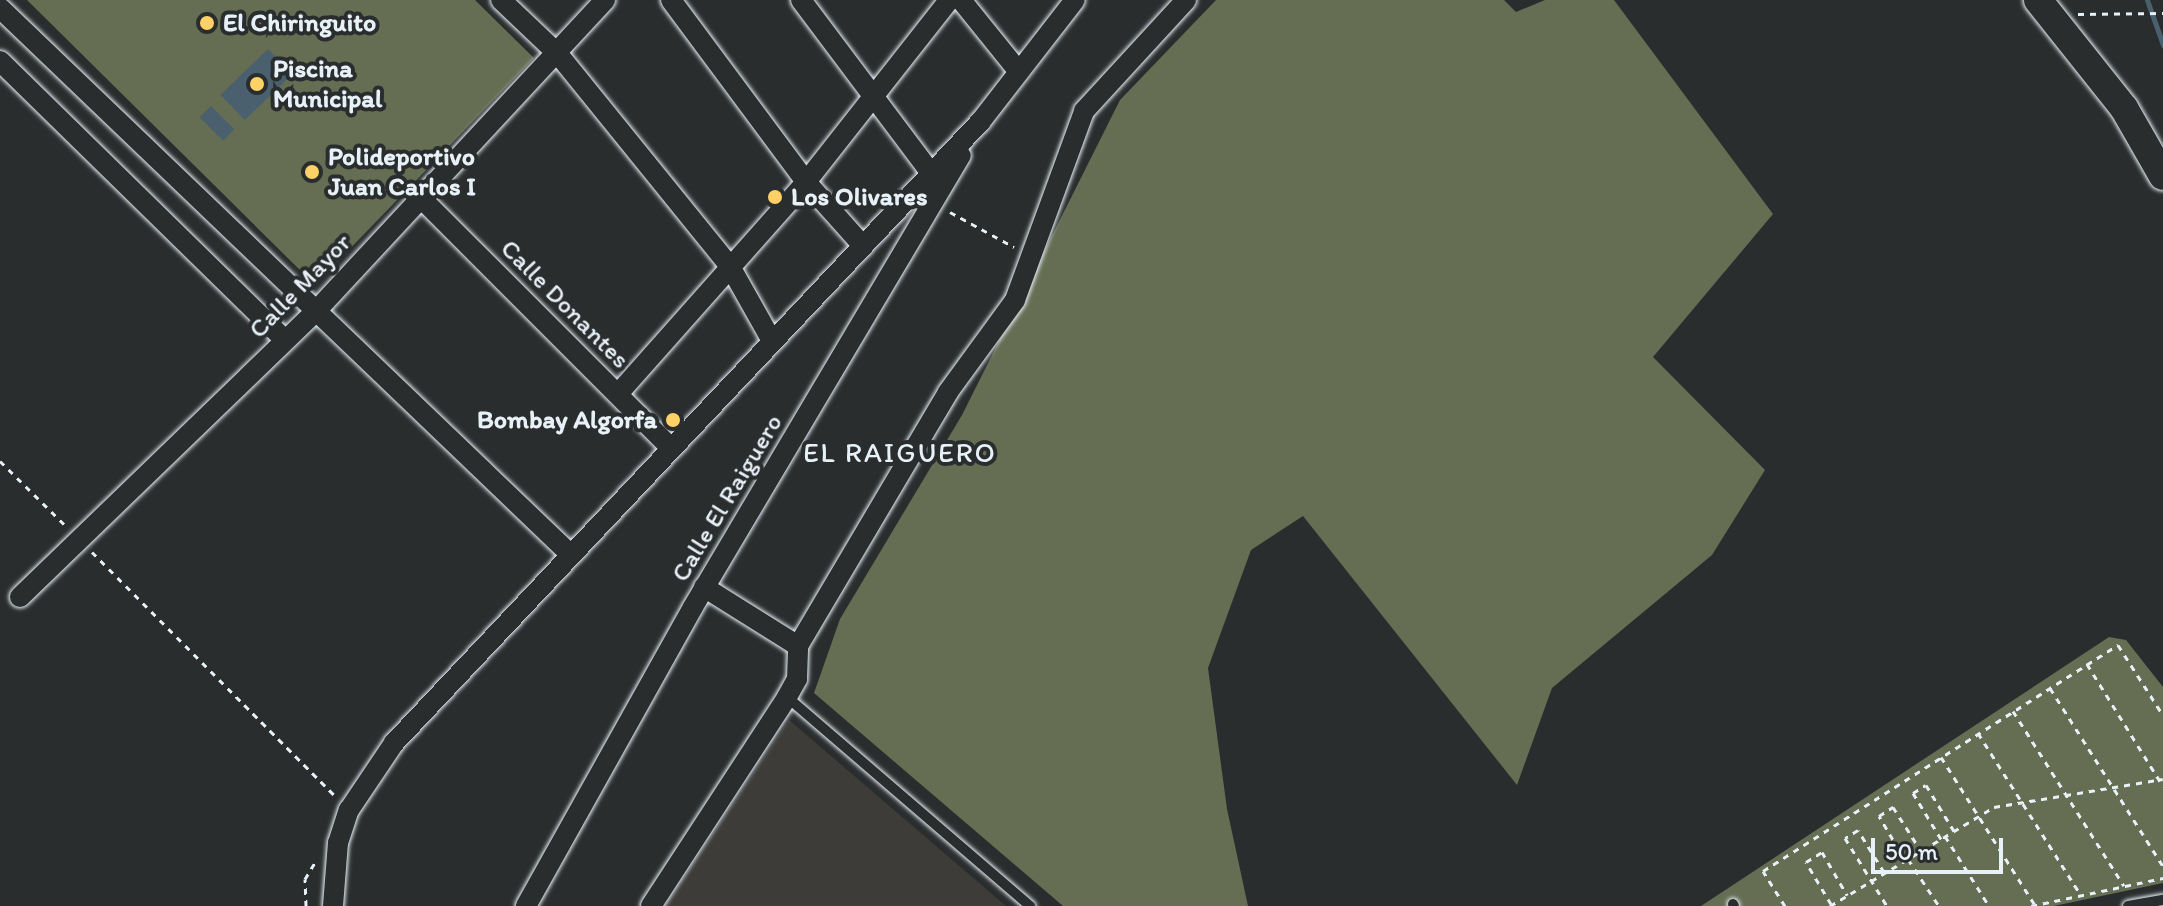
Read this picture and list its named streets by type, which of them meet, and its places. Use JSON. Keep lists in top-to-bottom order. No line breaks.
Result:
{"streets":{"street":["Calle Mayor","Calle Donantes","Calle El Raiguero"]},"crossings":[["Calle Mayor","Calle Donantes"]],"districts":["EL RAIGUERO"],"places":["El Chiringuito","Piscina Municipal","Polideportivo Juan Carlos I","Los Olivares","Bombay Algorfa"],"scale_bar":"50 m"}
